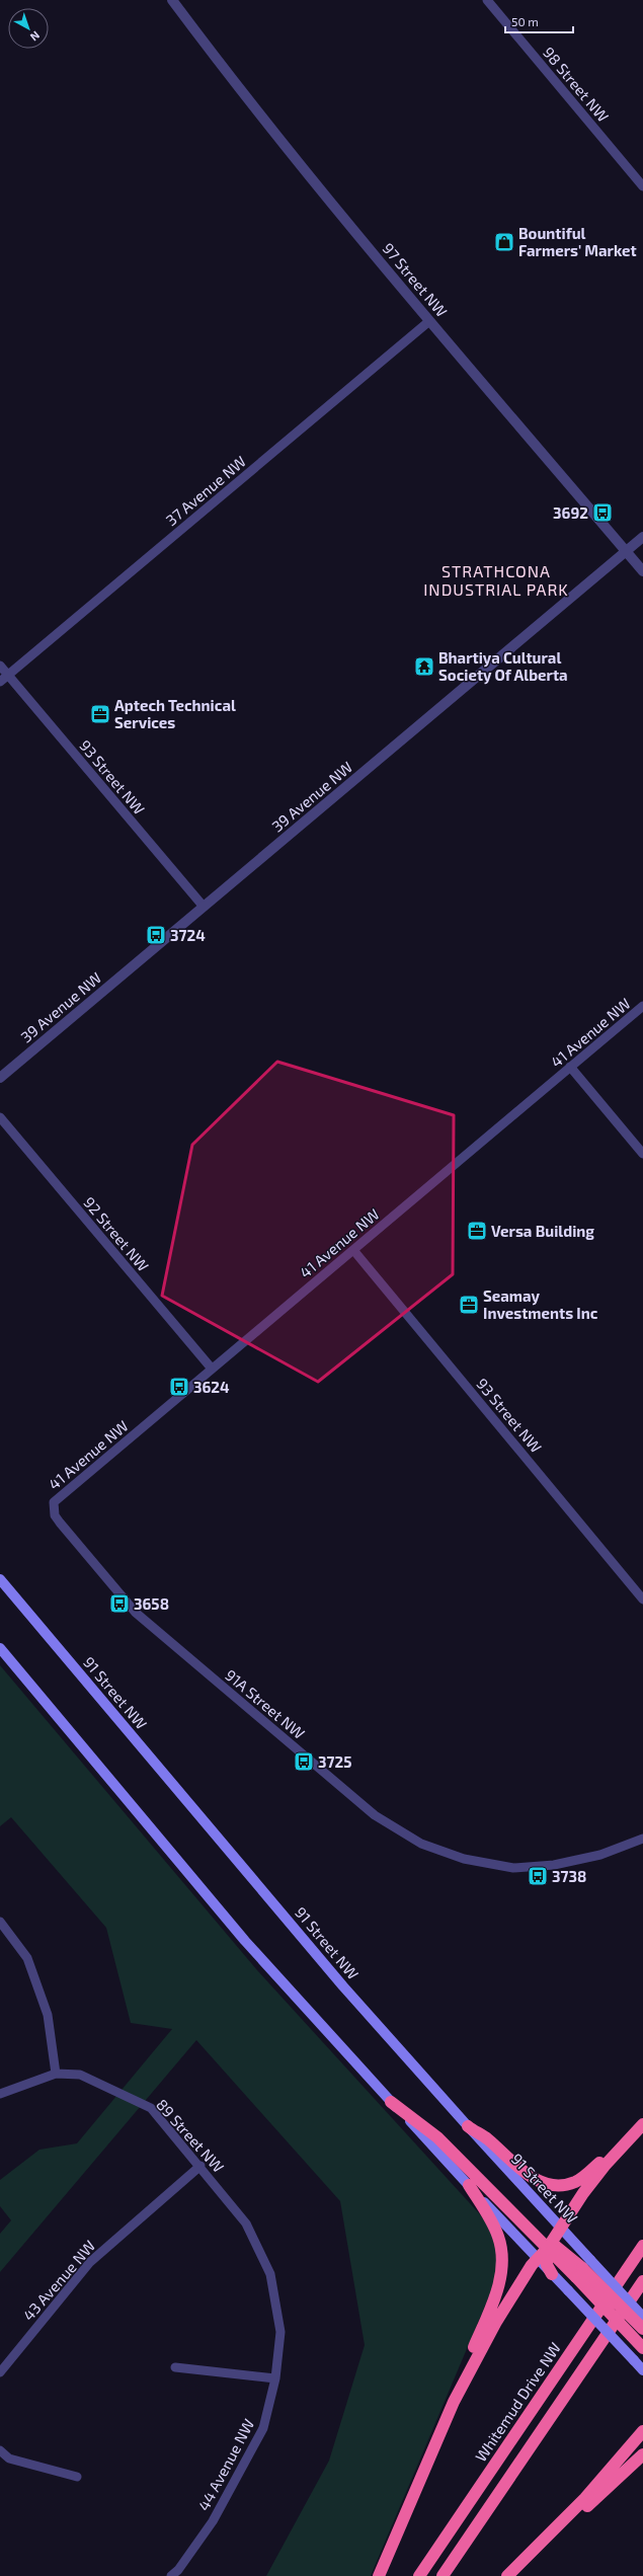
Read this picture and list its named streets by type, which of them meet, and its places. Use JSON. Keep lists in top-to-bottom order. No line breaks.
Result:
{"streets":{"highway":["Whitemud Drive NW"],"main road":["91 Street NW"],"street":["98 Street NW","97 Street NW","37 Avenue NW","93 Street NW","39 Avenue NW","41 Avenue NW","92 Street NW","91A Street NW","89 Street NW","43 Avenue NW","44 Avenue NW"]},"crossings":[["97 Street NW","37 Avenue NW"],["97 Street NW","39 Avenue NW"],["37 Avenue NW","93 Street NW"],["93 Street NW","39 Avenue NW"],["93 Street NW","41 Avenue NW"],["41 Avenue NW","92 Street NW"],["41 Avenue NW","91A Street NW"],["89 Street NW","43 Avenue NW"],["89 Street NW","44 Avenue NW"]],"districts":["STRATHCONA INDUSTRIAL PARK"],"places":{"shop":["Bountiful Farmers' Market"],"bus stop":["3692","3724","3624","3658","3725","3738"],"temple":["Bhartiya Cultural Society Of Alberta"],"office":["Aptech Technical Services","Versa Building","Seamay Investments Inc"]},"scale_bar":"50 m","north":"bottom right"}
